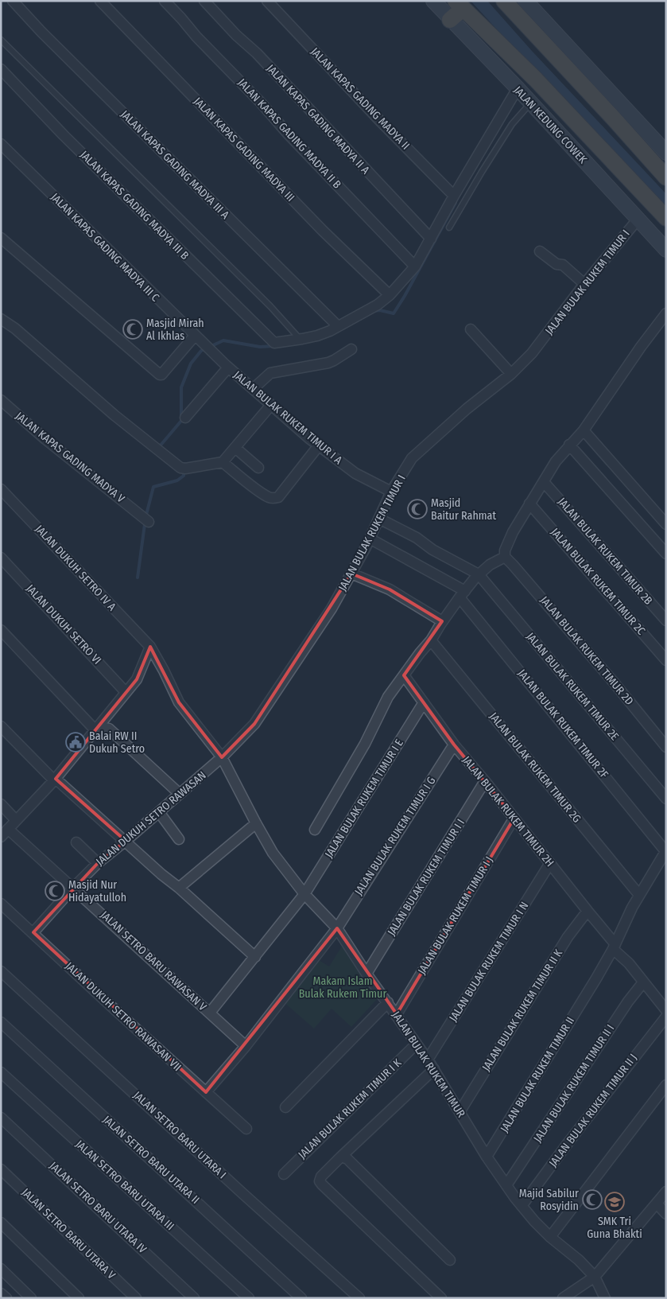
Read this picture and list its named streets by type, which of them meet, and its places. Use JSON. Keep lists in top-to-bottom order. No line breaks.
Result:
{"streets":{"highway":["JALAN KEDUNG COWEK"],"street":["JALAN KAPAS GADING MADYA II","JALAN KAPAS GADING MADYA II A","JALAN KAPAS GADING MADYA II B","JALAN KAPAS GADING MADYA III","JALAN KAPAS GADING MADYA III A","JALAN KAPAS GADING MADYA III B","JALAN KAPAS GADING MADYA III C","JALAN BULAK RUKEM TIMUR I","JALAN BULAK RUKEM TIMUR I A","JALAN KAPAS GADING MADYA V","JALAN BULAK RUKEM TIMUR 2B","JALAN DUKUH SETRO IV A","JALAN BULAK RUKEM TIMUR 2C","JALAN DUKUH SETRO VI","JALAN BULAK RUKEM TIMUR 2D","JALAN BULAK RUKEM TIMUR 2E","JALAN BULAK RUKEM TIMUR 2F","JALAN BULAK RUKEM TIMUR 2G","JALAN BULAK RUKEM TIMUR I E","JALAN BULAK RUKEM TIMUR 2H","JALAN DUKUH SETRO RAWASAN","JALAN BULAK RUKEM TIMUR I G","JALAN BULAK RUKEM TIMUR I I","JALAN BULAK RUKEM TIMUR I J","JALAN SETRO BARU RAWASAN V","JALAN BULAK RUKEM TIMUR I N","JALAN BULAK RUKEM TIMUR II K","JALAN DUKUH SETRO RAWASAN VII","JALAN BULAK RUKEM TIMUR","JALAN BULAK RUKEM TIMUR II","JALAN BULAK RUKEM TIMUR II I","JALAN BULAK RUKEM TIMUR I K","JALAN BULAK RUKEM TIMUR II J","JALAN SETRO BARU UTARA I","JALAN SETRO BARU UTARA II","JALAN SETRO BARU UTARA III","JALAN SETRO BARU UTARA IV","JALAN SETRO BARU UTARA V"]},"crossings":[["JALAN KEDUNG COWEK","JALAN BULAK RUKEM TIMUR I"],["JALAN KAPAS GADING MADYA III C","JALAN BULAK RUKEM TIMUR I A"],["JALAN BULAK RUKEM TIMUR I","JALAN BULAK RUKEM TIMUR I A"],["JALAN BULAK RUKEM TIMUR I","JALAN DUKUH SETRO IV A"],["JALAN BULAK RUKEM TIMUR I","JALAN DUKUH SETRO RAWASAN"],["JALAN BULAK RUKEM TIMUR I","JALAN BULAK RUKEM TIMUR"],["JALAN DUKUH SETRO IV A","JALAN DUKUH SETRO RAWASAN"],["JALAN DUKUH SETRO IV A","JALAN BULAK RUKEM TIMUR"],["JALAN BULAK RUKEM TIMUR 2F","JALAN BULAK RUKEM TIMUR II"],["JALAN BULAK RUKEM TIMUR 2G","JALAN BULAK RUKEM TIMUR II"],["JALAN BULAK RUKEM TIMUR I E","JALAN BULAK RUKEM TIMUR 2H"],["JALAN BULAK RUKEM TIMUR I E","JALAN SETRO BARU RAWASAN V"],["JALAN BULAK RUKEM TIMUR I E","JALAN BULAK RUKEM TIMUR"],["JALAN BULAK RUKEM TIMUR 2H","JALAN BULAK RUKEM TIMUR I G"],["JALAN BULAK RUKEM TIMUR 2H","JALAN BULAK RUKEM TIMUR I I"],["JALAN BULAK RUKEM TIMUR 2H","JALAN BULAK RUKEM TIMUR I J"],["JALAN BULAK RUKEM TIMUR 2H","JALAN BULAK RUKEM TIMUR I N"],["JALAN BULAK RUKEM TIMUR 2H","JALAN BULAK RUKEM TIMUR II K"],["JALAN BULAK RUKEM TIMUR 2H","JALAN BULAK RUKEM TIMUR II"],["JALAN BULAK RUKEM TIMUR 2H","JALAN BULAK RUKEM TIMUR II I"],["JALAN DUKUH SETRO RAWASAN","JALAN SETRO BARU RAWASAN V"],["JALAN DUKUH SETRO RAWASAN","JALAN DUKUH SETRO RAWASAN VII"],["JALAN DUKUH SETRO RAWASAN","JALAN BULAK RUKEM TIMUR"],["JALAN BULAK RUKEM TIMUR I G","JALAN SETRO BARU RAWASAN V"],["JALAN BULAK RUKEM TIMUR I G","JALAN DUKUH SETRO RAWASAN VII"],["JALAN BULAK RUKEM TIMUR I G","JALAN BULAK RUKEM TIMUR"],["JALAN BULAK RUKEM TIMUR I I","JALAN BULAK RUKEM TIMUR"],["JALAN BULAK RUKEM TIMUR I J","JALAN BULAK RUKEM TIMUR"],["JALAN BULAK RUKEM TIMUR I N","JALAN BULAK RUKEM TIMUR"],["JALAN BULAK RUKEM TIMUR II K","JALAN BULAK RUKEM TIMUR"],["JALAN BULAK RUKEM TIMUR","JALAN BULAK RUKEM TIMUR II"],["JALAN BULAK RUKEM TIMUR","JALAN BULAK RUKEM TIMUR I K"]],"parks":["Makam Islam Bulak Rukem Timur"],"places":{"mosque":["Masjid Mirah Al Ikhlas","Masjid Baitur Rahmat","Masjid Nur Hidayatulloh","Majid Sabilur Rosyidin"],"public building":["Balai RW II Dukuh Setro"],"school or university":["SMK Tri Guna Bhakti"]}}
